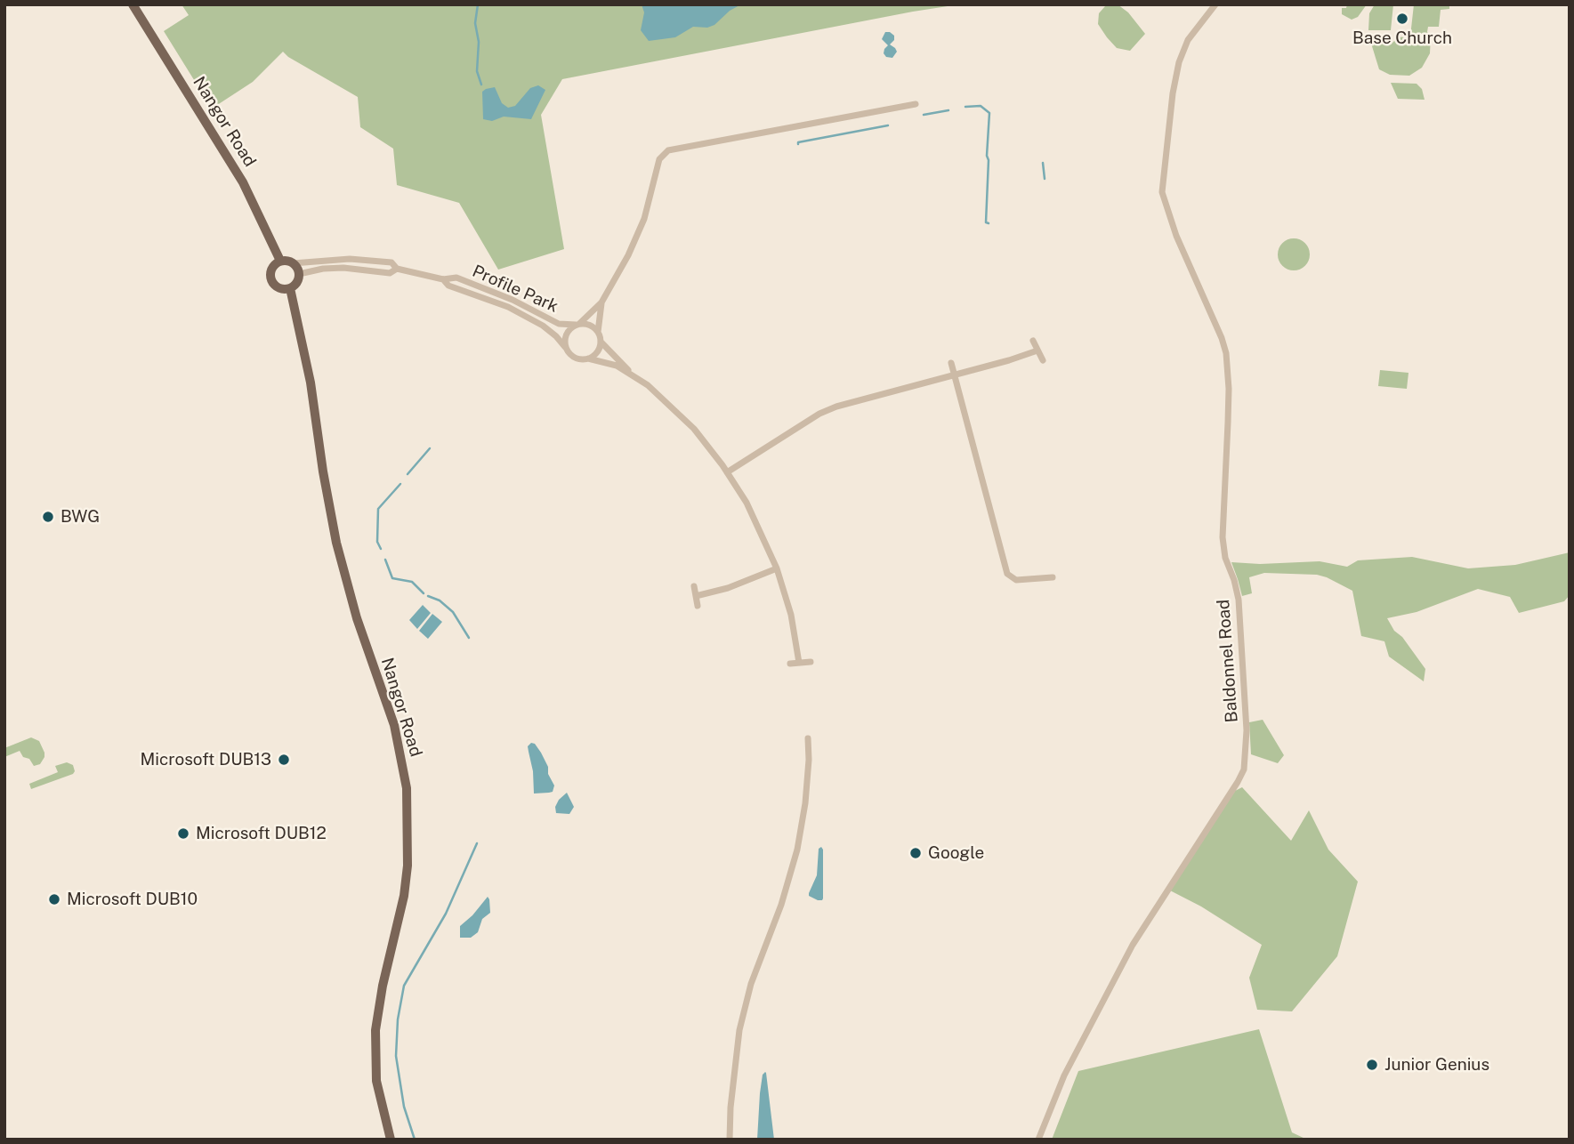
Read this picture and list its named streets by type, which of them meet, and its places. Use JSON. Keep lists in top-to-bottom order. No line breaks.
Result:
{"streets":{"main road":["Nangor Road"],"street":["Profile Park","Baldonnel Road"]},"crossings":[["Nangor Road","Profile Park"]],"places":["Base Church","BWG","Microsoft DUB13","Microsoft DUB12","Google","Microsoft DUB10","Junior Genius"]}
